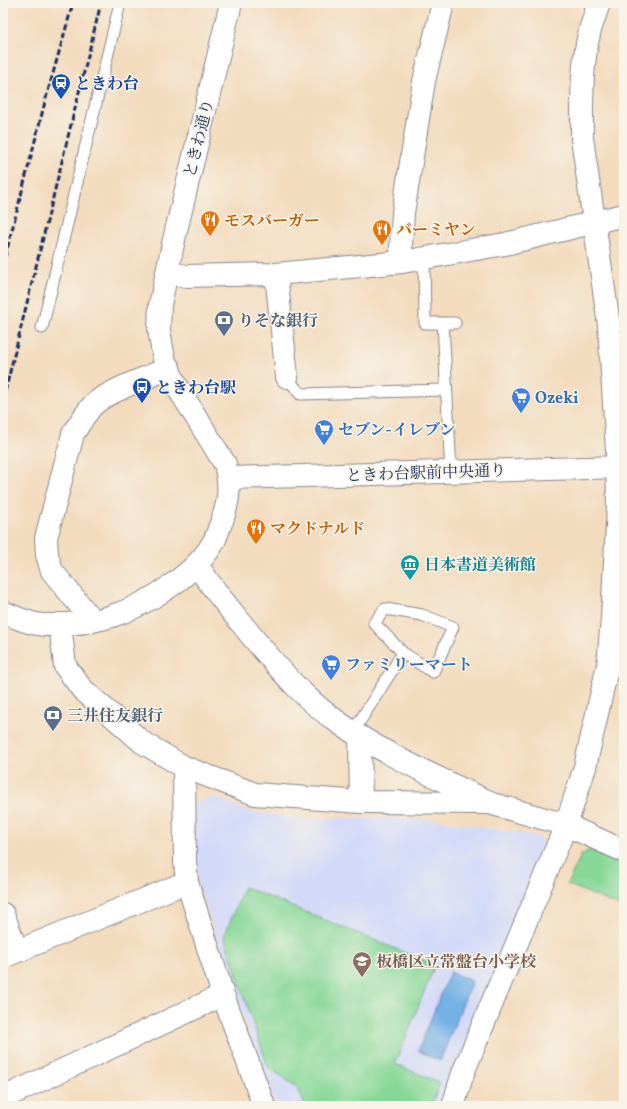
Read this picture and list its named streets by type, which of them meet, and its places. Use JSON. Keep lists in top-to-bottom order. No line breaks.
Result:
{"streets":{"street":["ときわ通り","ときわ台駅前中央通り"]},"crossings":[["ときわ通り","ときわ台駅前中央通り"]],"places":{"station":["ときわ台"],"restaurant":["モスバーガー","バーミヤン","マクドナルド"],"bank":["りそな銀行","三井住友銀行"],"bus stop":["ときわ台駅"],"supermarket":["Ozeki","セブン-イレブン","ファミリーマート"],"museum":["日本書道美術館"],"school or university":["板橋区立常盤台小学校"]}}
